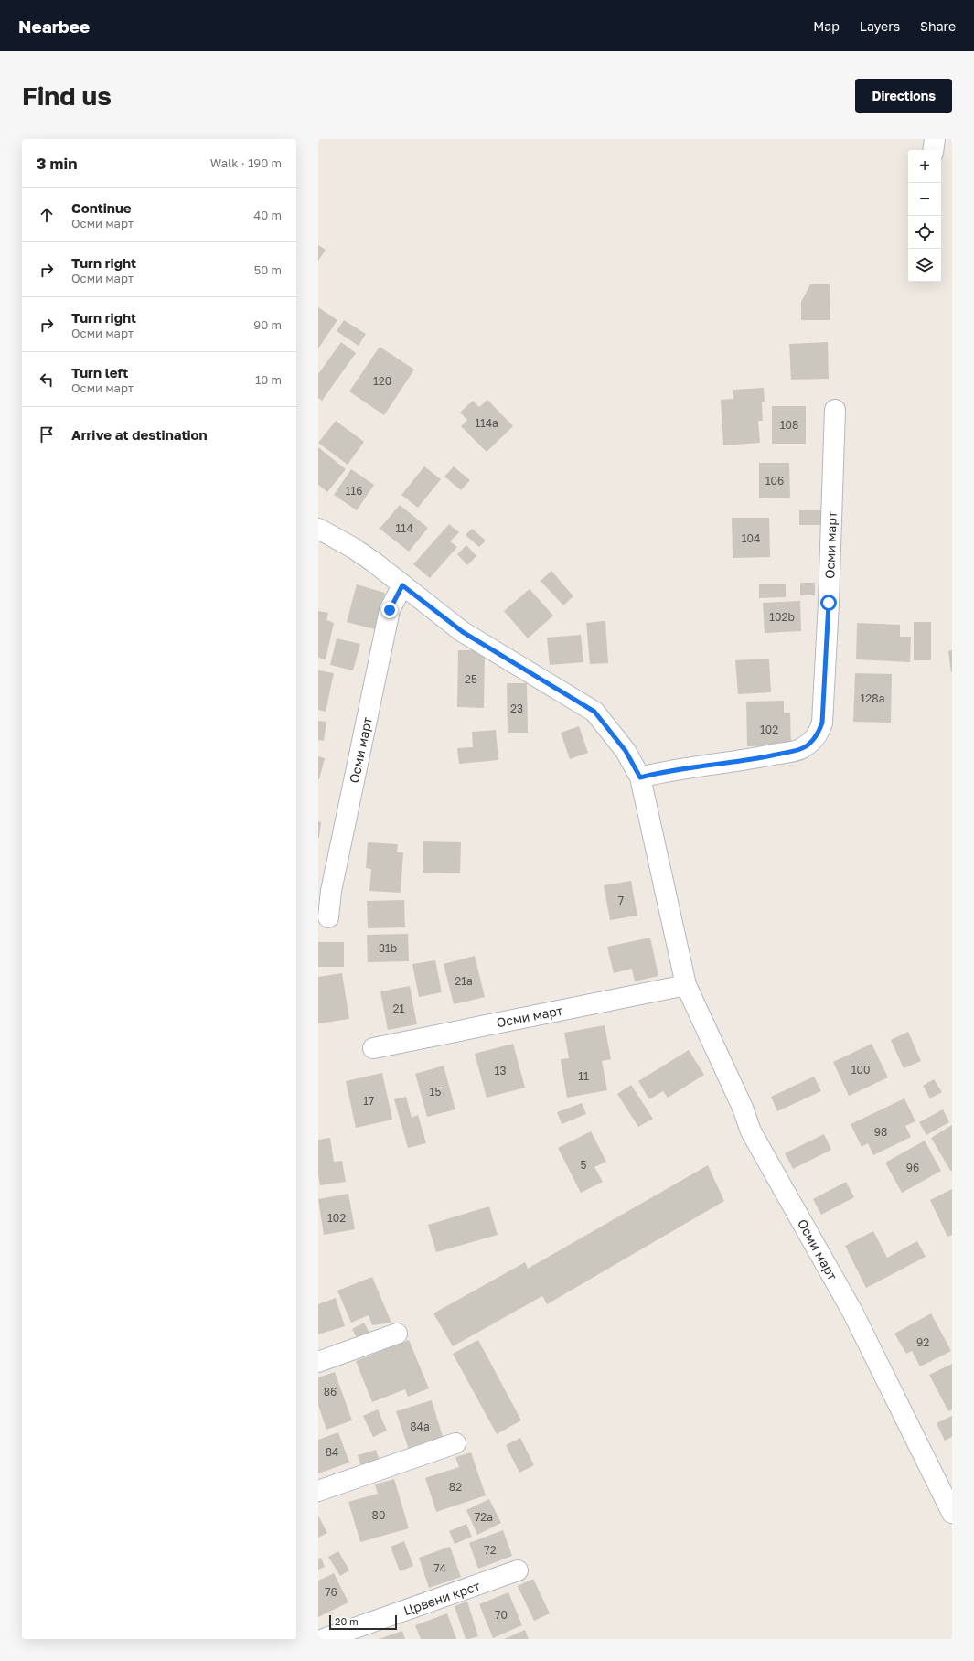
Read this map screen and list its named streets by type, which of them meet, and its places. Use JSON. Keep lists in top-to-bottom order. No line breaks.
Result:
{"streets":{"street":["Осми март","Црвени крст"]},"house_numbers":["120","114a","108","106","116","114","104","102b","25","128a","23","102","7","31b","21a","21","100","13","11","15","17","98","5","96","102","92","86","84a","84","82","80","72a","72","74","76","70"],"scale_bar":"20 m","page":{"header":"Nearbee","nav":["Map","Layers","Share"],"buttons":"Directions","title":"Find us","heading":["3 min","Walk · 190 m"],"map_buttons":["+","−"],"list":[["Continue","Осми март","40 m"],["Turn right","Осми март","50 m"],["Turn right","Осми март","90 m"],["Turn left","Осми март","10 m"],"Arrive at destination"],"scale":"20 m"}}
